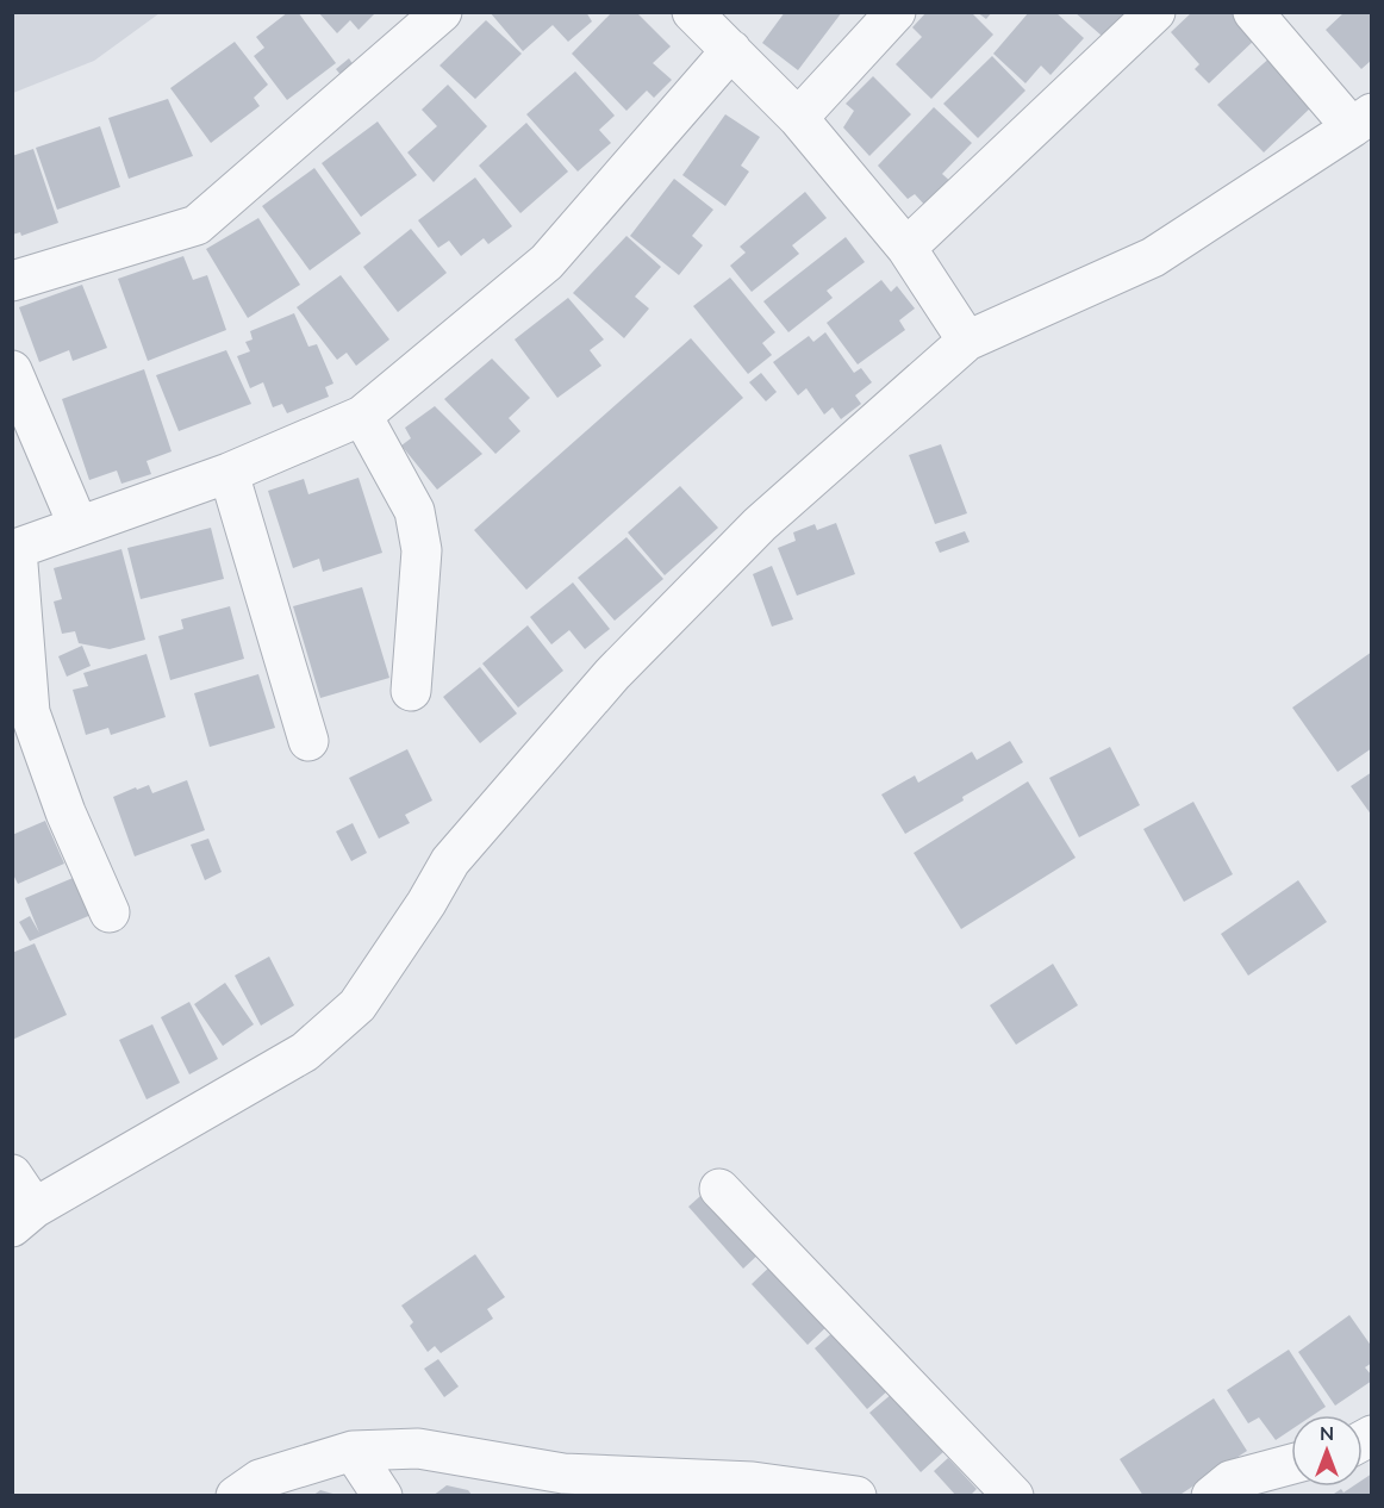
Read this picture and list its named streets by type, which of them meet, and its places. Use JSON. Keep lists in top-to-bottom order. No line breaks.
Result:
{"north":"top"}
